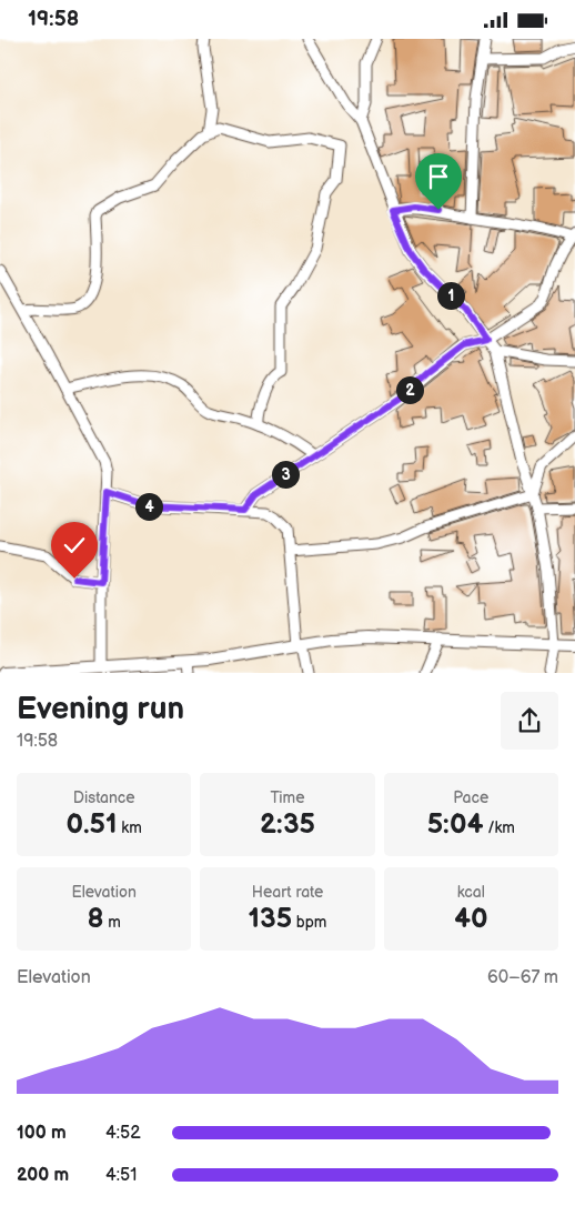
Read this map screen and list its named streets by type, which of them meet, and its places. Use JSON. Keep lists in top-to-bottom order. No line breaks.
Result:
{"page":{"status":"19:58","pins":["1","2","3","4"],"heading":["Evening run","19:58"],"stats":[["Distance","0.51 km"],["Time","2:35"],["Pace","5:04 /km"],["Elevation","8 m"],["Heart rate","135 bpm"],["kcal","40"]],"chart":["Elevation","60–67 m"],"list":[{"name":"100 m","note":"4:52"},{"name":"200 m","note":"4:51"}]}}
